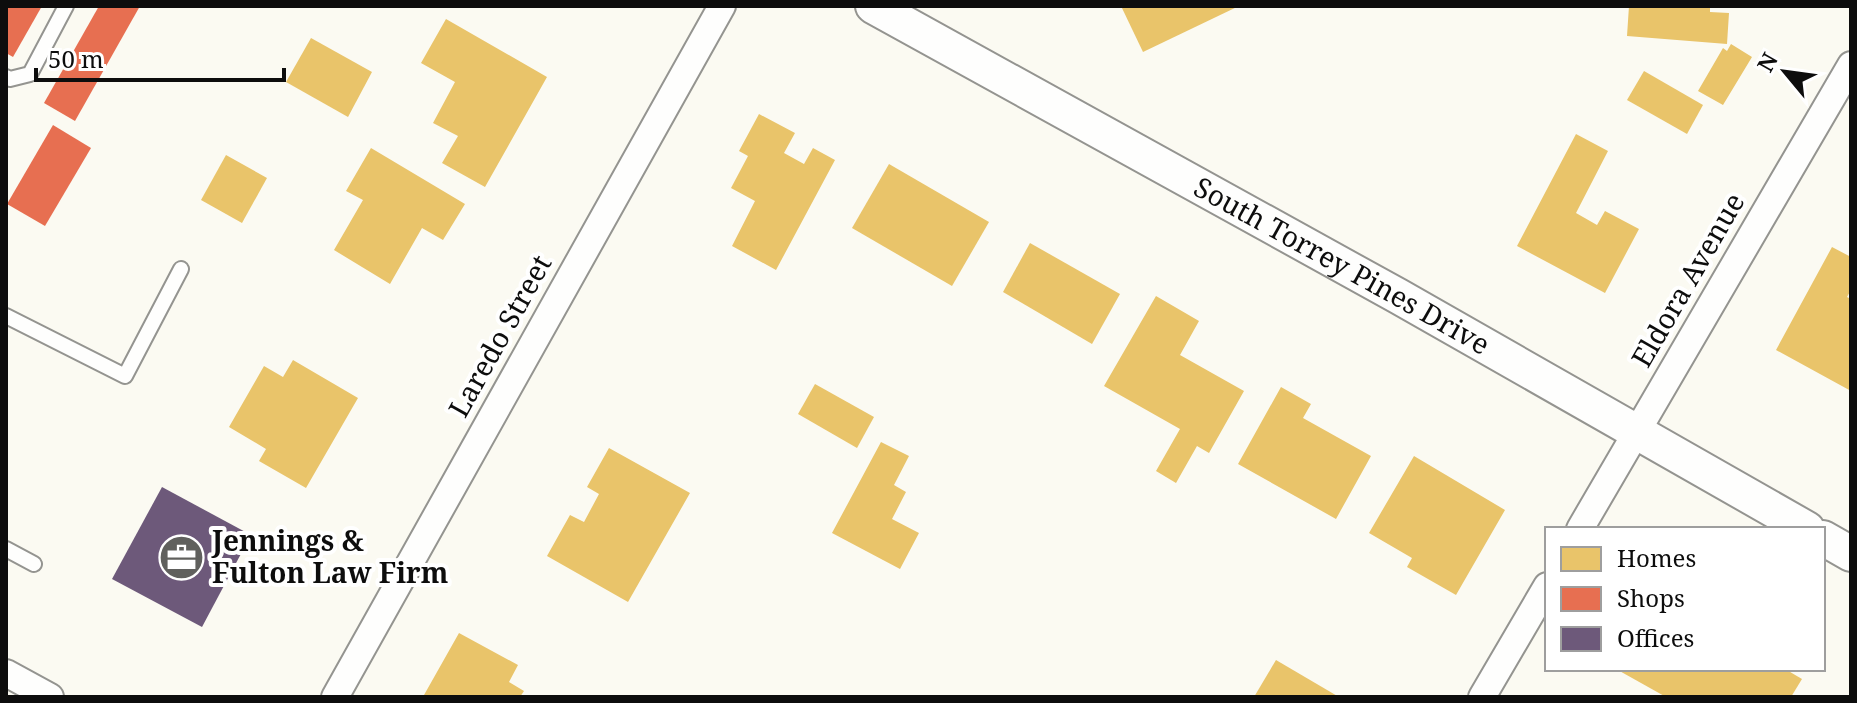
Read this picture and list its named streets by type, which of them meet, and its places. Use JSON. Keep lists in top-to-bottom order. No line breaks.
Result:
{"streets":{"street":["South Torrey Pines Drive","Eldora Avenue","Laredo Street"]},"crossings":[["South Torrey Pines Drive","Eldora Avenue"]],"places":{"office":["Jennings & Fulton Law Firm"]},"legend":["Homes","Shops","Offices"],"scale_bar":"50 m","north":"top left"}
